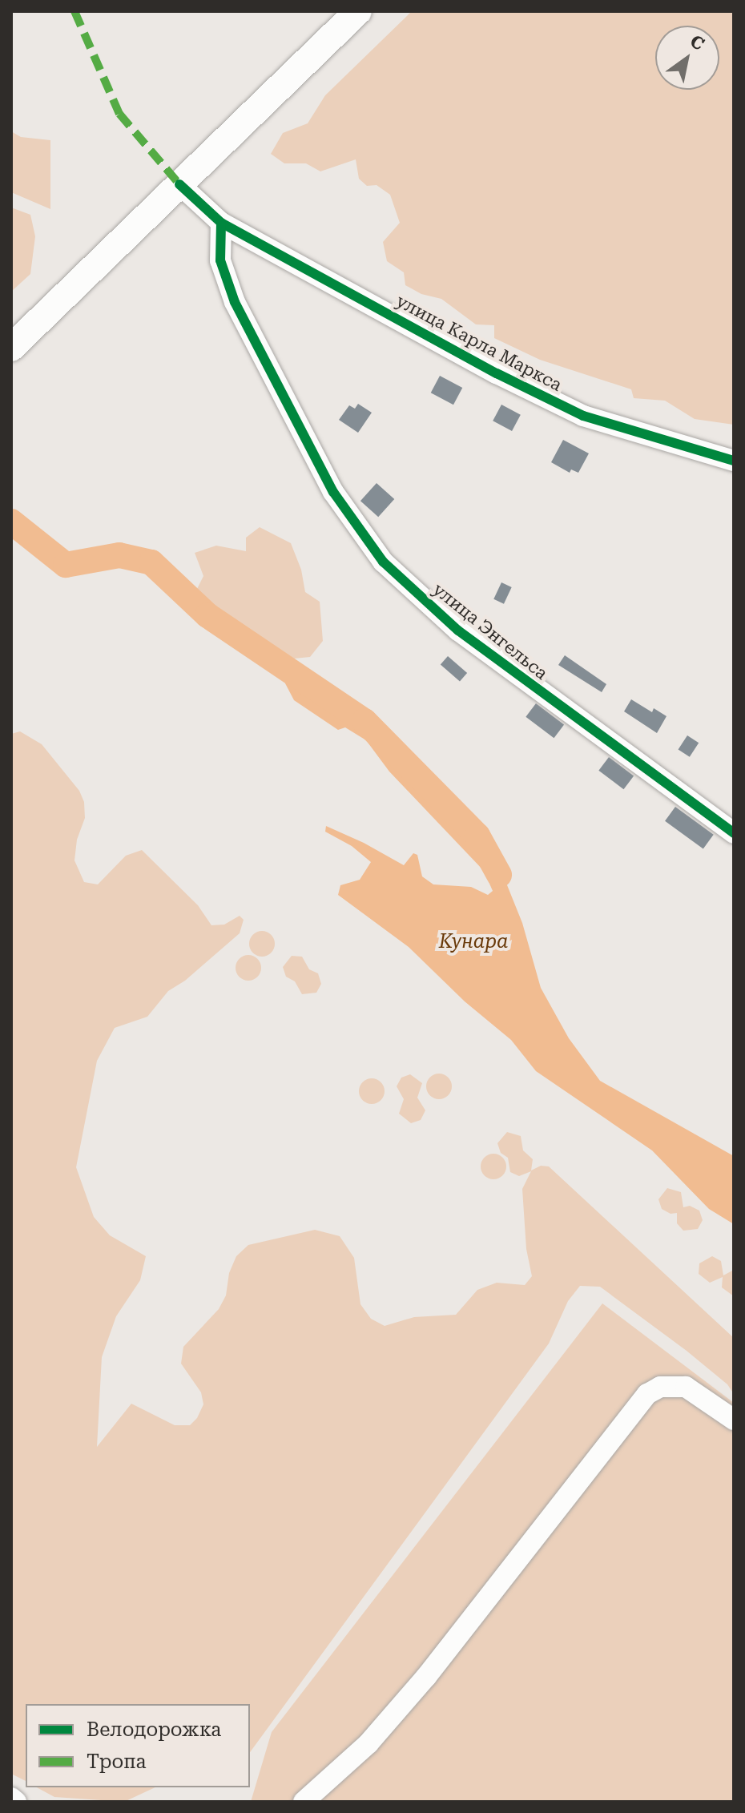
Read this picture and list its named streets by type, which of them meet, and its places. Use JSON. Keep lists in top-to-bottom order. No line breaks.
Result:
{"streets":{"street":["улица Карла Маркса","улица Энгельса"]},"crossings":[["улица Карла Маркса","улица Энгельса"]],"water":["Кунара"],"legend":["Велодорожка","Тропа"],"north":"top right"}
